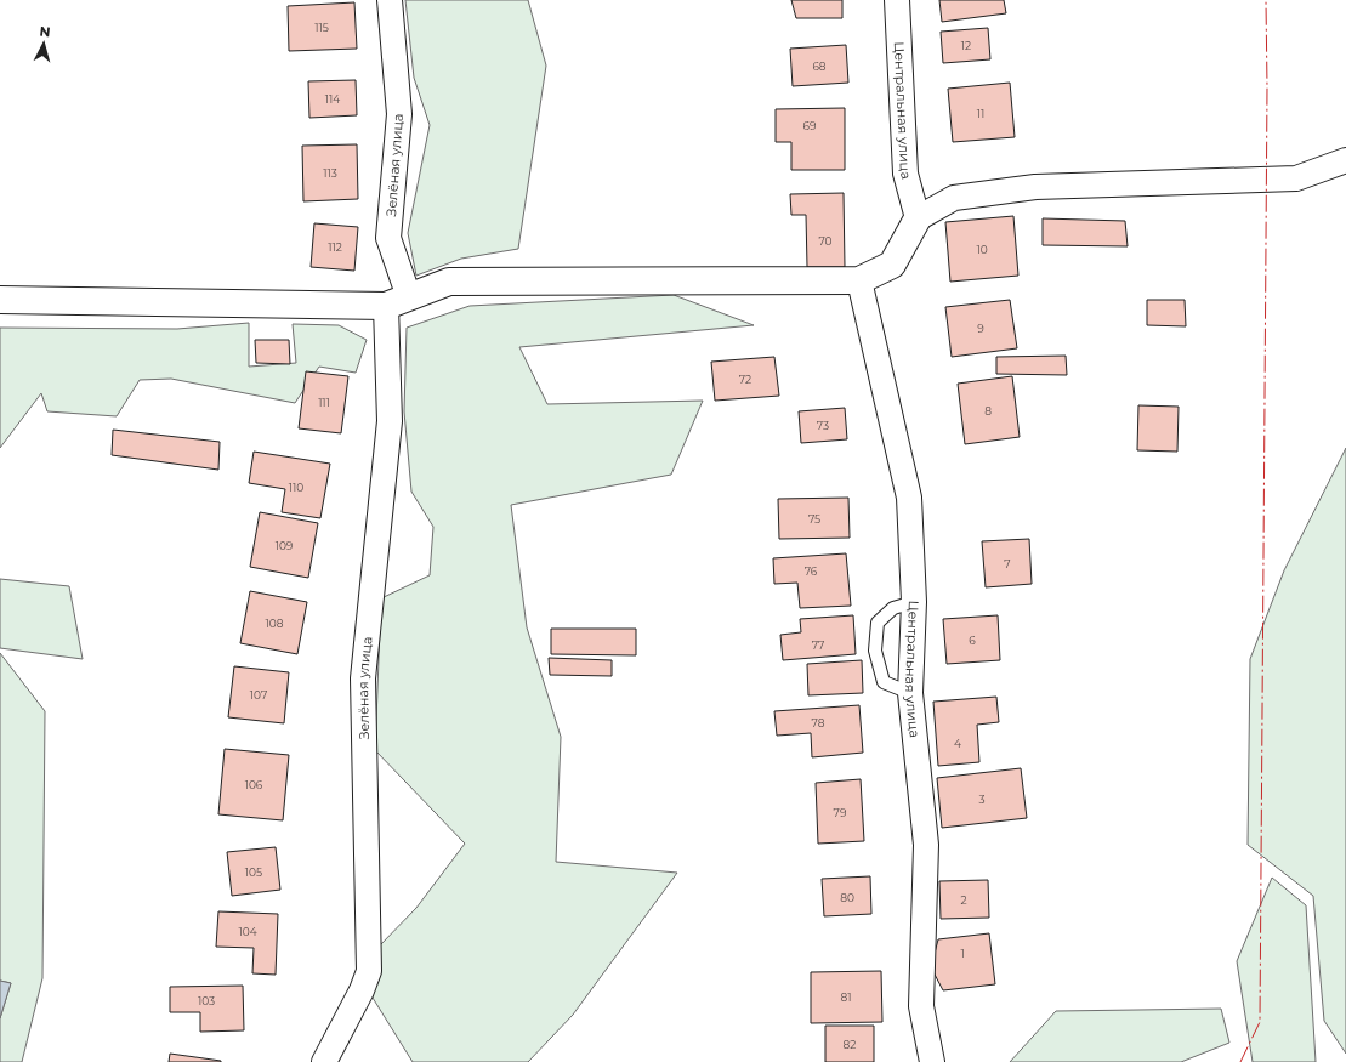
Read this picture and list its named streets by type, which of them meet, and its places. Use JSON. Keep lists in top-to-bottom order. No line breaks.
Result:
{"streets":{"street":["Центральная улица","Зелёная улица"]},"house_numbers":["115","12","68","114","11","69","113","70","112","10","9","72","111","8","73","110","75","109","7","76","108","6","77","107","78","4","106","3","79","105","80","2","104","1","81","103","82"],"north":"top"}
